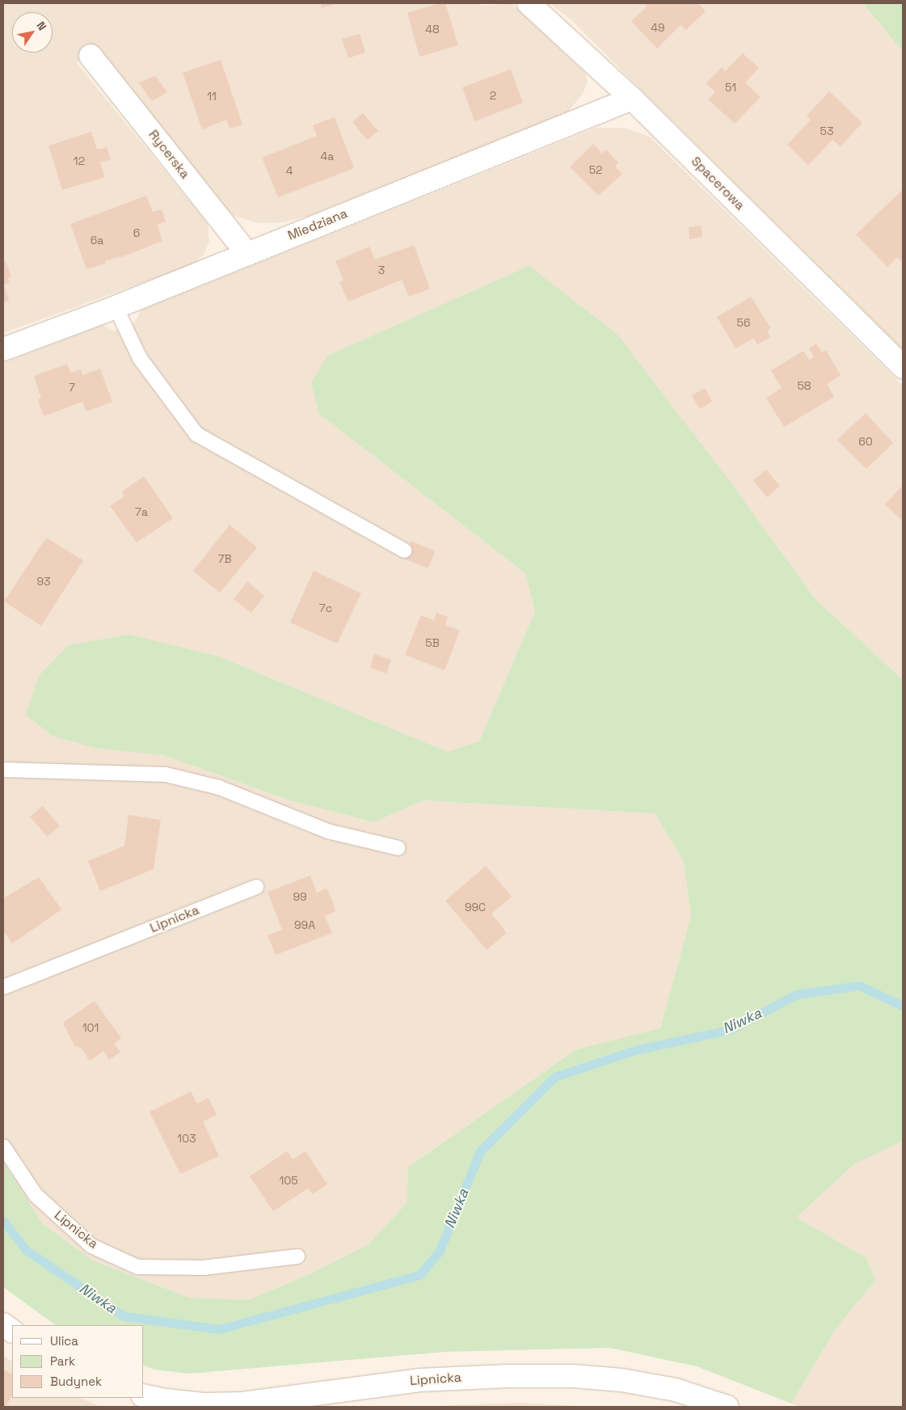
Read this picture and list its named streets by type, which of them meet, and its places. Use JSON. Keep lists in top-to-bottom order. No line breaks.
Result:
{"streets":{"street":["Rycerska","Spacerowa","Miedziana","Lipnicka"]},"crossings":[["Rycerska","Miedziana"],["Spacerowa","Miedziana"]],"water":["Niwka"],"house_numbers":["49","48","51","2","11","53","4a","12","52","4","6","6a","3","56","58","7","60","7a","7B","93","7c","5B","99","99C","99A","101","103","105"],"legend":["Ulica","Park","Budynek"],"north":"top right"}
